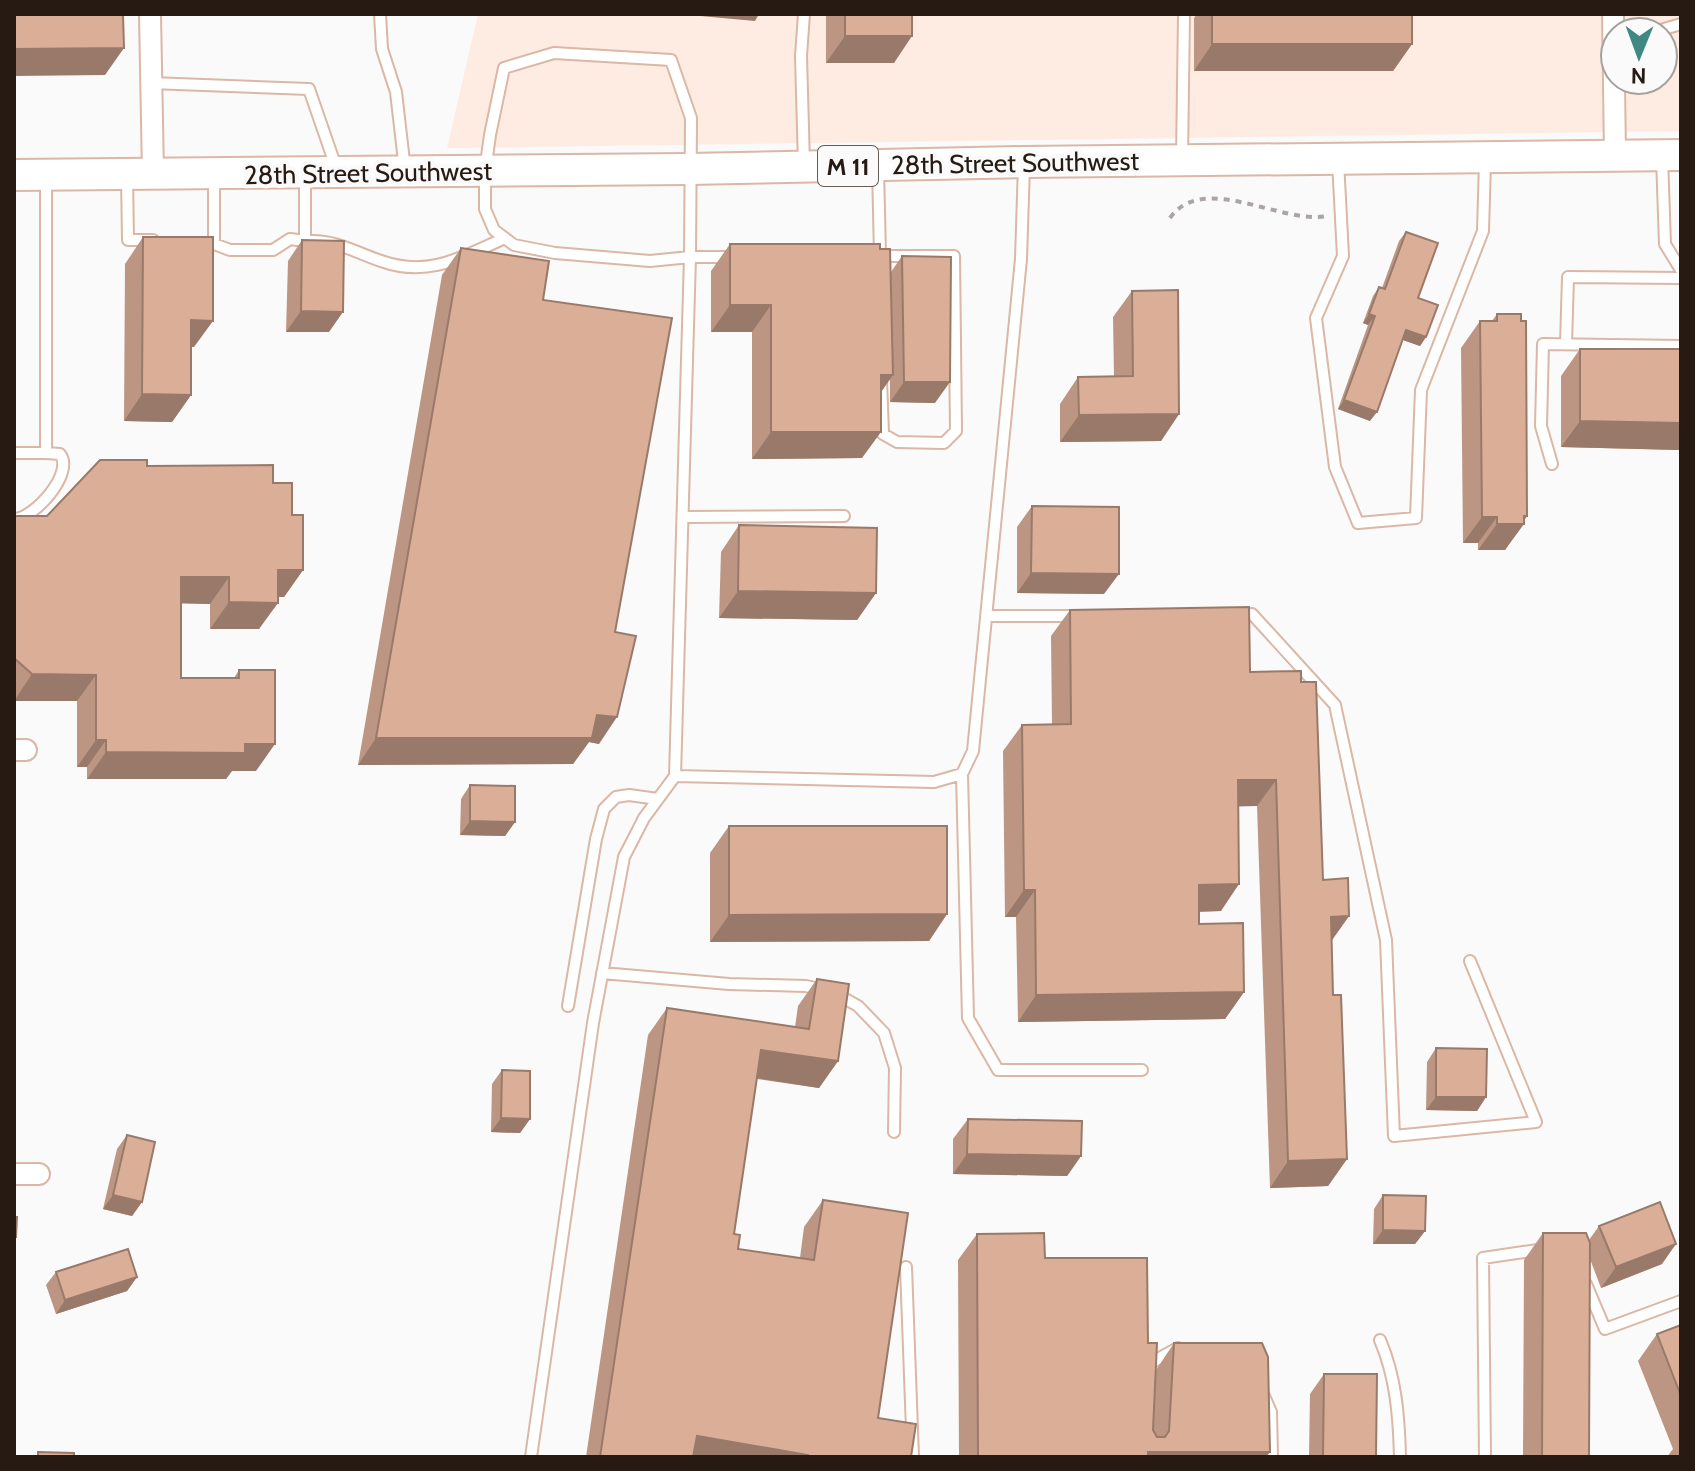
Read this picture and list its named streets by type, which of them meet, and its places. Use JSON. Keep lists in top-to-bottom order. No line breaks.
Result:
{"streets":{"main road":["28th Street Southwest","M 11"]},"north":"bottom"}
